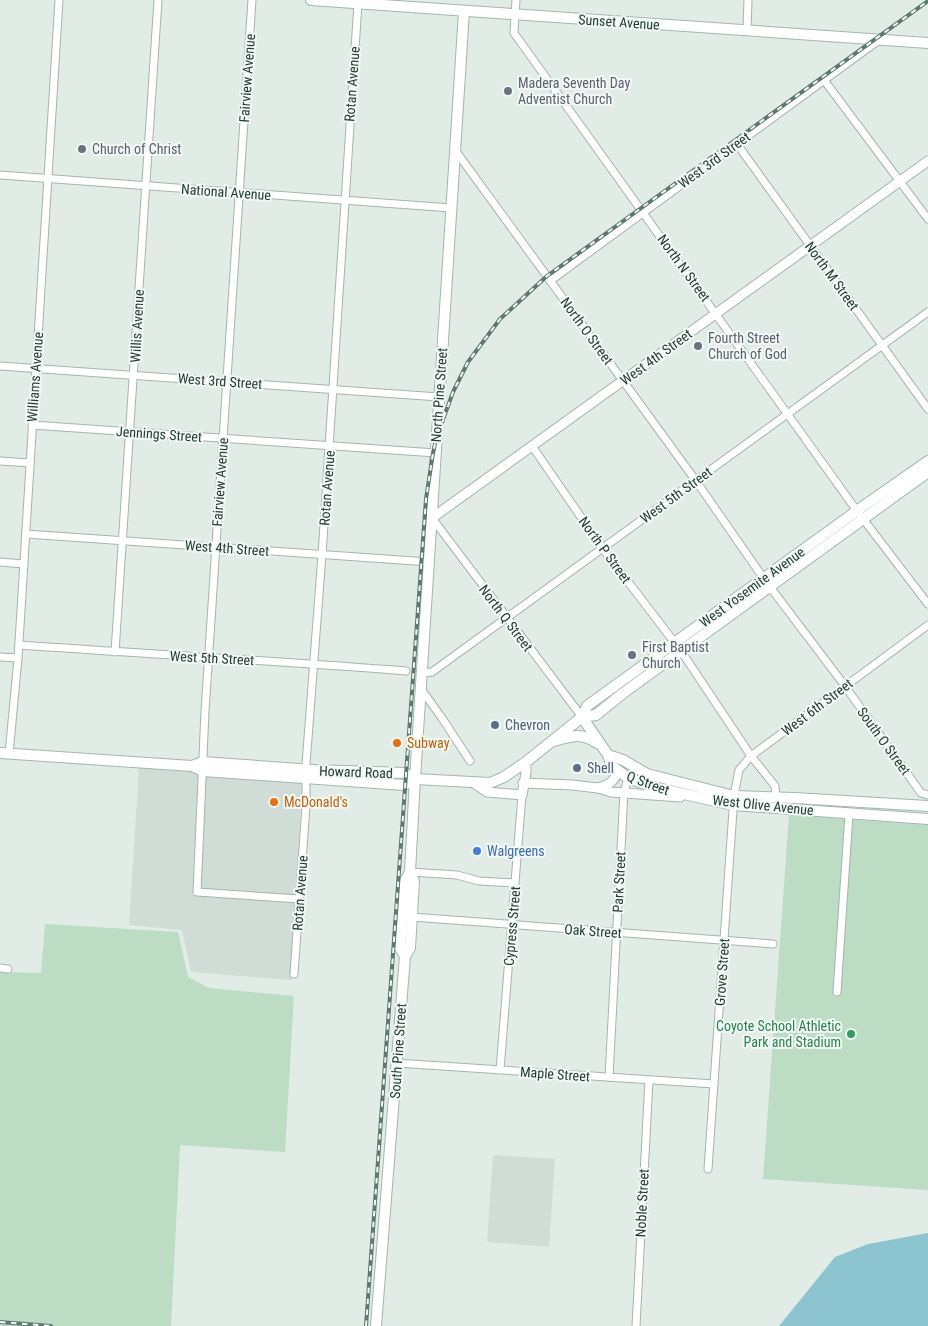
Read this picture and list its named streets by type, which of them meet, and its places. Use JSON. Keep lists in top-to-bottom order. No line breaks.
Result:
{"streets":{"main road":["Sunset Avenue","North Pine Street","West Yosemite Avenue","Howard Road","Q Street","West Olive Avenue","South Pine Street"],"street":["Fairview Avenue","Rotan Avenue","West 3rd Street","National Avenue","North N Street","North M Street","Willis Avenue","North O Street","West 4th Street","Williams Avenue","Jennings Street","West 5th Street","North P Street","North Q Street","West 6th Street","South O Street","Park Street","Cypress Street","Oak Street","Grove Street","Maple Street","Noble Street"]},"crossings":[["Sunset Avenue","Rotan Avenue"],["Sunset Avenue","West 3rd Street"],["Sunset Avenue","North N Street"],["Sunset Avenue","North Pine Street"],["Fairview Avenue","Rotan Avenue"],["Fairview Avenue","West 3rd Street"],["Fairview Avenue","National Avenue"],["Fairview Avenue","West 4th Street"],["Fairview Avenue","Jennings Street"],["Fairview Avenue","West 5th Street"],["Fairview Avenue","Howard Road"],["Rotan Avenue","West 3rd Street"],["Rotan Avenue","National Avenue"],["Rotan Avenue","West 4th Street"],["Rotan Avenue","Jennings Street"],["Rotan Avenue","West 5th Street"],["Rotan Avenue","Howard Road"],["West 3rd Street","North N Street"],["West 3rd Street","North M Street"],["West 3rd Street","Willis Avenue"],["West 3rd Street","North O Street"],["West 3rd Street","Williams Avenue"],["West 3rd Street","North Pine Street"],["National Avenue","Willis Avenue"],["National Avenue","Williams Avenue"],["National Avenue","North Pine Street"],["North N Street","West 4th Street"],["North N Street","West 5th Street"],["North N Street","West Yosemite Avenue"],["North M Street","West 4th Street"],["North M Street","West 5th Street"],["Willis Avenue","West 4th Street"],["Willis Avenue","Jennings Street"],["Willis Avenue","West 5th Street"],["North O Street","West 4th Street"],["North O Street","North Pine Street"],["North O Street","West 5th Street"],["North O Street","West Yosemite Avenue"],["North O Street","South O Street"],["West 4th Street","Williams Avenue"],["West 4th Street","North Pine Street"],["West 4th Street","North P Street"],["West 4th Street","North Q Street"],["Williams Avenue","Jennings Street"],["Williams Avenue","West 5th Street"],["Williams Avenue","Howard Road"],["North Pine Street","Jennings Street"],["North Pine Street","West 5th Street"],["North Pine Street","North Q Street"],["North Pine Street","Howard Road"],["West 5th Street","North P Street"],["West 5th Street","North Q Street"],["North P Street","West Yosemite Avenue"],["North P Street","West 6th Street"],["North P Street","West Olive Avenue"],["West Yosemite Avenue","North Q Street"],["West Yosemite Avenue","South O Street"],["West Yosemite Avenue","Q Street"],["West Yosemite Avenue","Cypress Street"],["North Q Street","Q Street"],["West 6th Street","South O Street"],["West 6th Street","West Olive Avenue"],["West 6th Street","Grove Street"],["Q Street","West Olive Avenue"],["Q Street","Park Street"],["West Olive Avenue","Park Street"],["West Olive Avenue","Cypress Street"],["West Olive Avenue","Grove Street"],["Park Street","Oak Street"],["Park Street","Maple Street"],["Cypress Street","Oak Street"],["Cypress Street","Maple Street"],["Oak Street","Grove Street"],["Oak Street","South Pine Street"],["Grove Street","Maple Street"],["South Pine Street","Maple Street"],["Maple Street","Noble Street"]],"places":["Madera Seventh Day Adventist Church","Church of Christ","Fourth Street Church of God","First Baptist Church","Chevron","Subway","Shell","McDonald's","Walgreens","Coyote School Athletic Park and Stadium"]}
